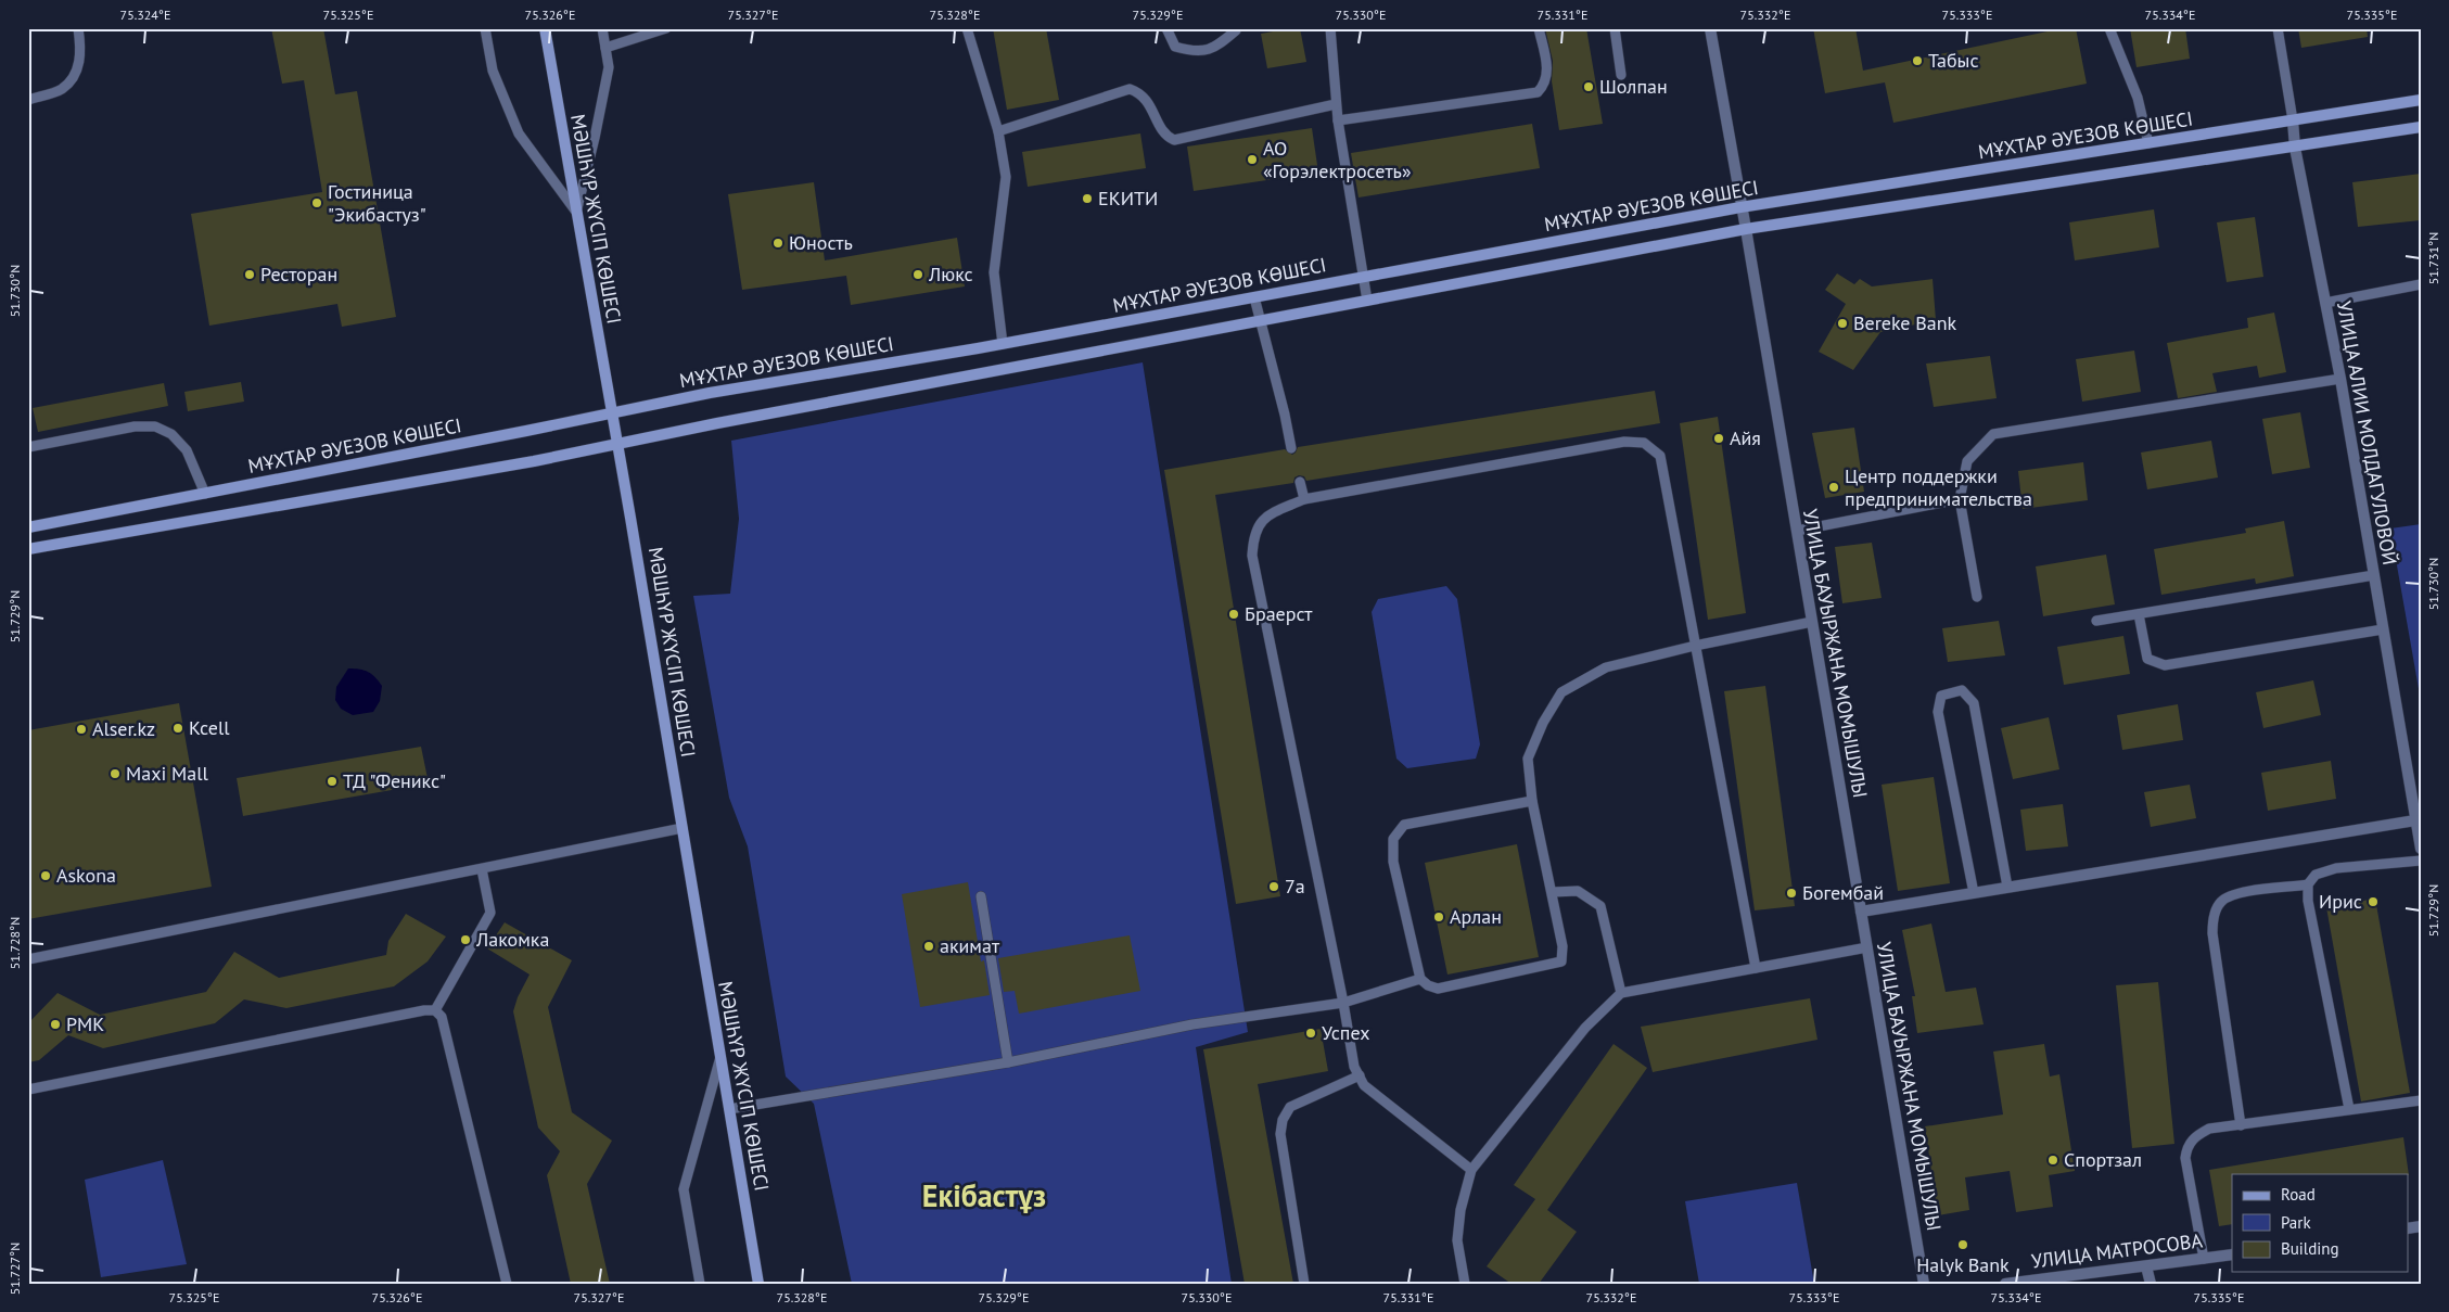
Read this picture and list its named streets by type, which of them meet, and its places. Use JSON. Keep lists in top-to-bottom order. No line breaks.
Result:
{"streets":{"street":["МҰХТАР ӘУЕЗОВ КӨШЕСІ","МӘШҺҮР ЖҮСІП КӨШЕСІ","УЛИЦА АЛИИ МОЛДАГУЛОВОЙ","УЛИЦА БАУЫРЖАНА МОМЫШУЛЫ","УЛИЦА МАТРОСОВА"]},"crossings":[["МҰХТАР ӘУЕЗОВ КӨШЕСІ","МӘШҺҮР ЖҮСІП КӨШЕСІ"],["МҰХТАР ӘУЕЗОВ КӨШЕСІ","УЛИЦА АЛИИ МОЛДАГУЛОВОЙ"],["МҰХТАР ӘУЕЗОВ КӨШЕСІ","УЛИЦА БАУЫРЖАНА МОМЫШУЛЫ"]],"districts":["Екібастұз"],"places":["Табыс","Шолпан","АО «Горэлектросеть»","ЕКИТИ","Гостиница \"Экибастуз\"","Юность","Ресторан","Люкс","Bereke Bank","Айя","Центр поддержки предпринимательства","Браерст","Kcell","Alser.kz","Maxi Mall","ТД \"Феникс\"","Askona","7а","Богембай","Ирис","Арлан","Лакомка","акимат","РМК","Успех","Спортзал","Halyk Bank"],"legend":["Road","Park","Building"],"coordinates":["75.324°E","75.325°E","75.326°E","75.327°E","75.328°E","75.329°E","75.330°E","75.331°E","75.332°E","75.333°E","75.334°E","75.335°E","51.731°N","51.730°N","51.729°N","51.728°N","51.727°N"]}
